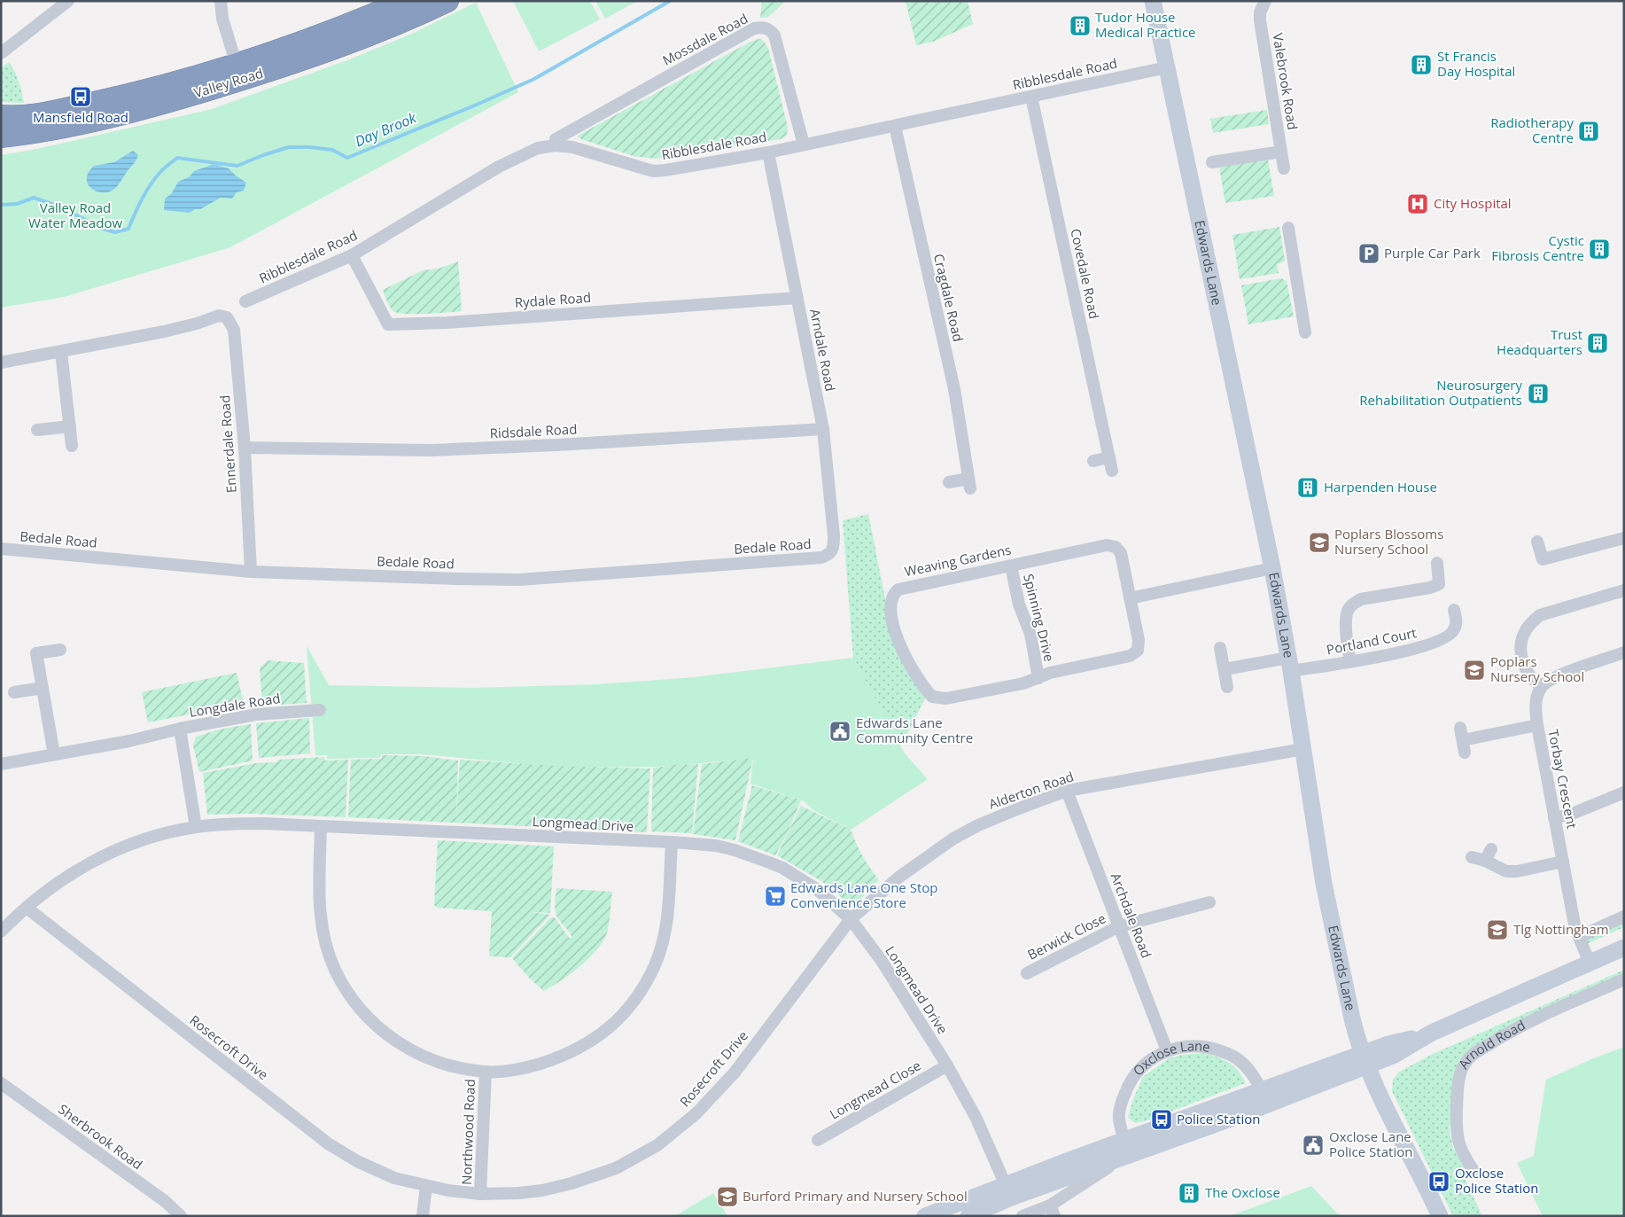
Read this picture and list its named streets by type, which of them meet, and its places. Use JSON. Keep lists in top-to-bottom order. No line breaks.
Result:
{"streets":{"highway":["Valley Road"],"street":["Mossdale Road","Ribblesdale Road","Valebrook Road","Edwards Lane","Covedale Road","Cragdale Road","Rydale Road","Arndale Road","Ridsdale Road","Ennerdale Road","Bedale Road","Weaving Gardens","Spinning Drive","Portland Court","Longdale Road","Torbay Crescent","Alderton Road","Longmead Drive","Archdale Road","Berwick Close","Rosecroft Drive","Arnold Road","Oxclose Lane","Longmead Close","Northwood Road","Sherbrook Road"]},"crossings":[["Mossdale Road","Ribblesdale Road"],["Ribblesdale Road","Edwards Lane"],["Ribblesdale Road","Covedale Road"],["Ribblesdale Road","Cragdale Road"],["Ribblesdale Road","Rydale Road"],["Ribblesdale Road","Arndale Road"],["Edwards Lane","Portland Court"],["Edwards Lane","Alderton Road"],["Rydale Road","Arndale Road"],["Arndale Road","Ridsdale Road"],["Arndale Road","Bedale Road"],["Ridsdale Road","Ennerdale Road"],["Ennerdale Road","Bedale Road"],["Weaving Gardens","Spinning Drive"],["Longdale Road","Longmead Drive"],["Alderton Road","Longmead Drive"],["Alderton Road","Archdale Road"],["Alderton Road","Rosecroft Drive"],["Longmead Drive","Rosecroft Drive"],["Longmead Drive","Longmead Close"],["Archdale Road","Berwick Close"],["Archdale Road","Oxclose Lane"],["Rosecroft Drive","Northwood Road"]],"water":["Day Brook"],"parks":["Valley Road Water Meadow"],"places":{"building":["Tudor House Medical Practice","St Francis Day Hospital","Radiotherapy Centre","Cystic Fibrosis Centre","Trust Headquarters","Neurosurgery Rehabilitation Outpatients","Harpenden House","The Oxclose"],"bus stop":["Mansfield Road","Police Station","Oxclose Police Station"],"hospital":["City Hospital"],"parking":["Purple Car Park"],"school or university":["Poplars Blossoms Nursery School","Poplars Nursery School","Tlg Nottingham","Burford Primary and Nursery School"],"public building":["Edwards Lane Community Centre","Oxclose Lane Police Station"],"supermarket":["Edwards Lane One Stop Convenience Store"]}}
